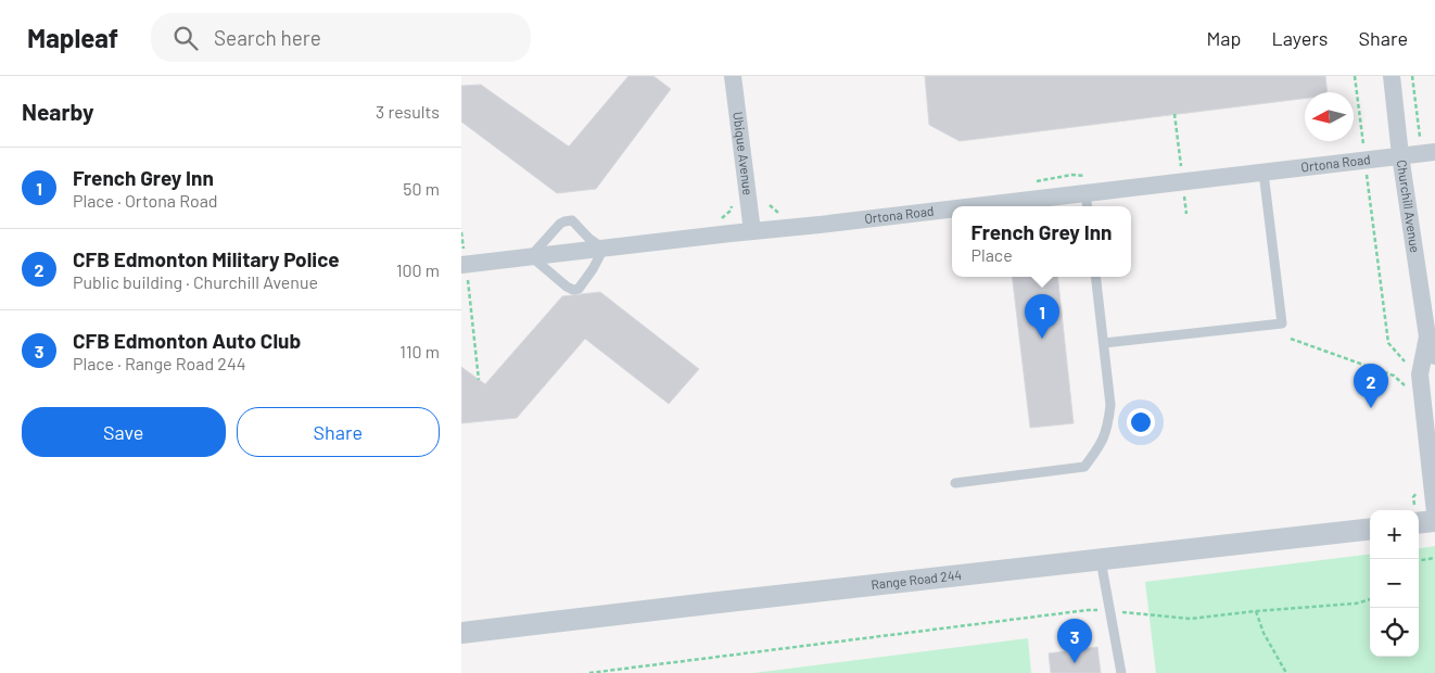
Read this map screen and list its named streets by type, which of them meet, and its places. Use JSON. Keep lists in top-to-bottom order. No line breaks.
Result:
{"streets":{"street":["Ubique Avenue","Ortona Road","Churchill Avenue","Range Road 244"]},"crossings":[["Ubique Avenue","Ortona Road"],["Ortona Road","Churchill Avenue"]],"north":"left","page":{"header":"Mapleaf","search":"Search here","nav":["Map","Layers","Share"],"heading":["Nearby","3 results"],"list":[{"mark":"1","name":"French Grey Inn","note":"Place · Ortona Road","value":"50 m"},{"mark":"2","name":"CFB Edmonton Military Police","note":"Public building · Churchill Avenue","value":"100 m"},{"mark":"3","name":"CFB Edmonton Auto Club","note":"Place · Range Road 244","value":"110 m"}],"popup":["French Grey Inn","Place"],"pins":["1","2","3"],"buttons":["Save","Share"],"map_buttons":["+","−"]}}
